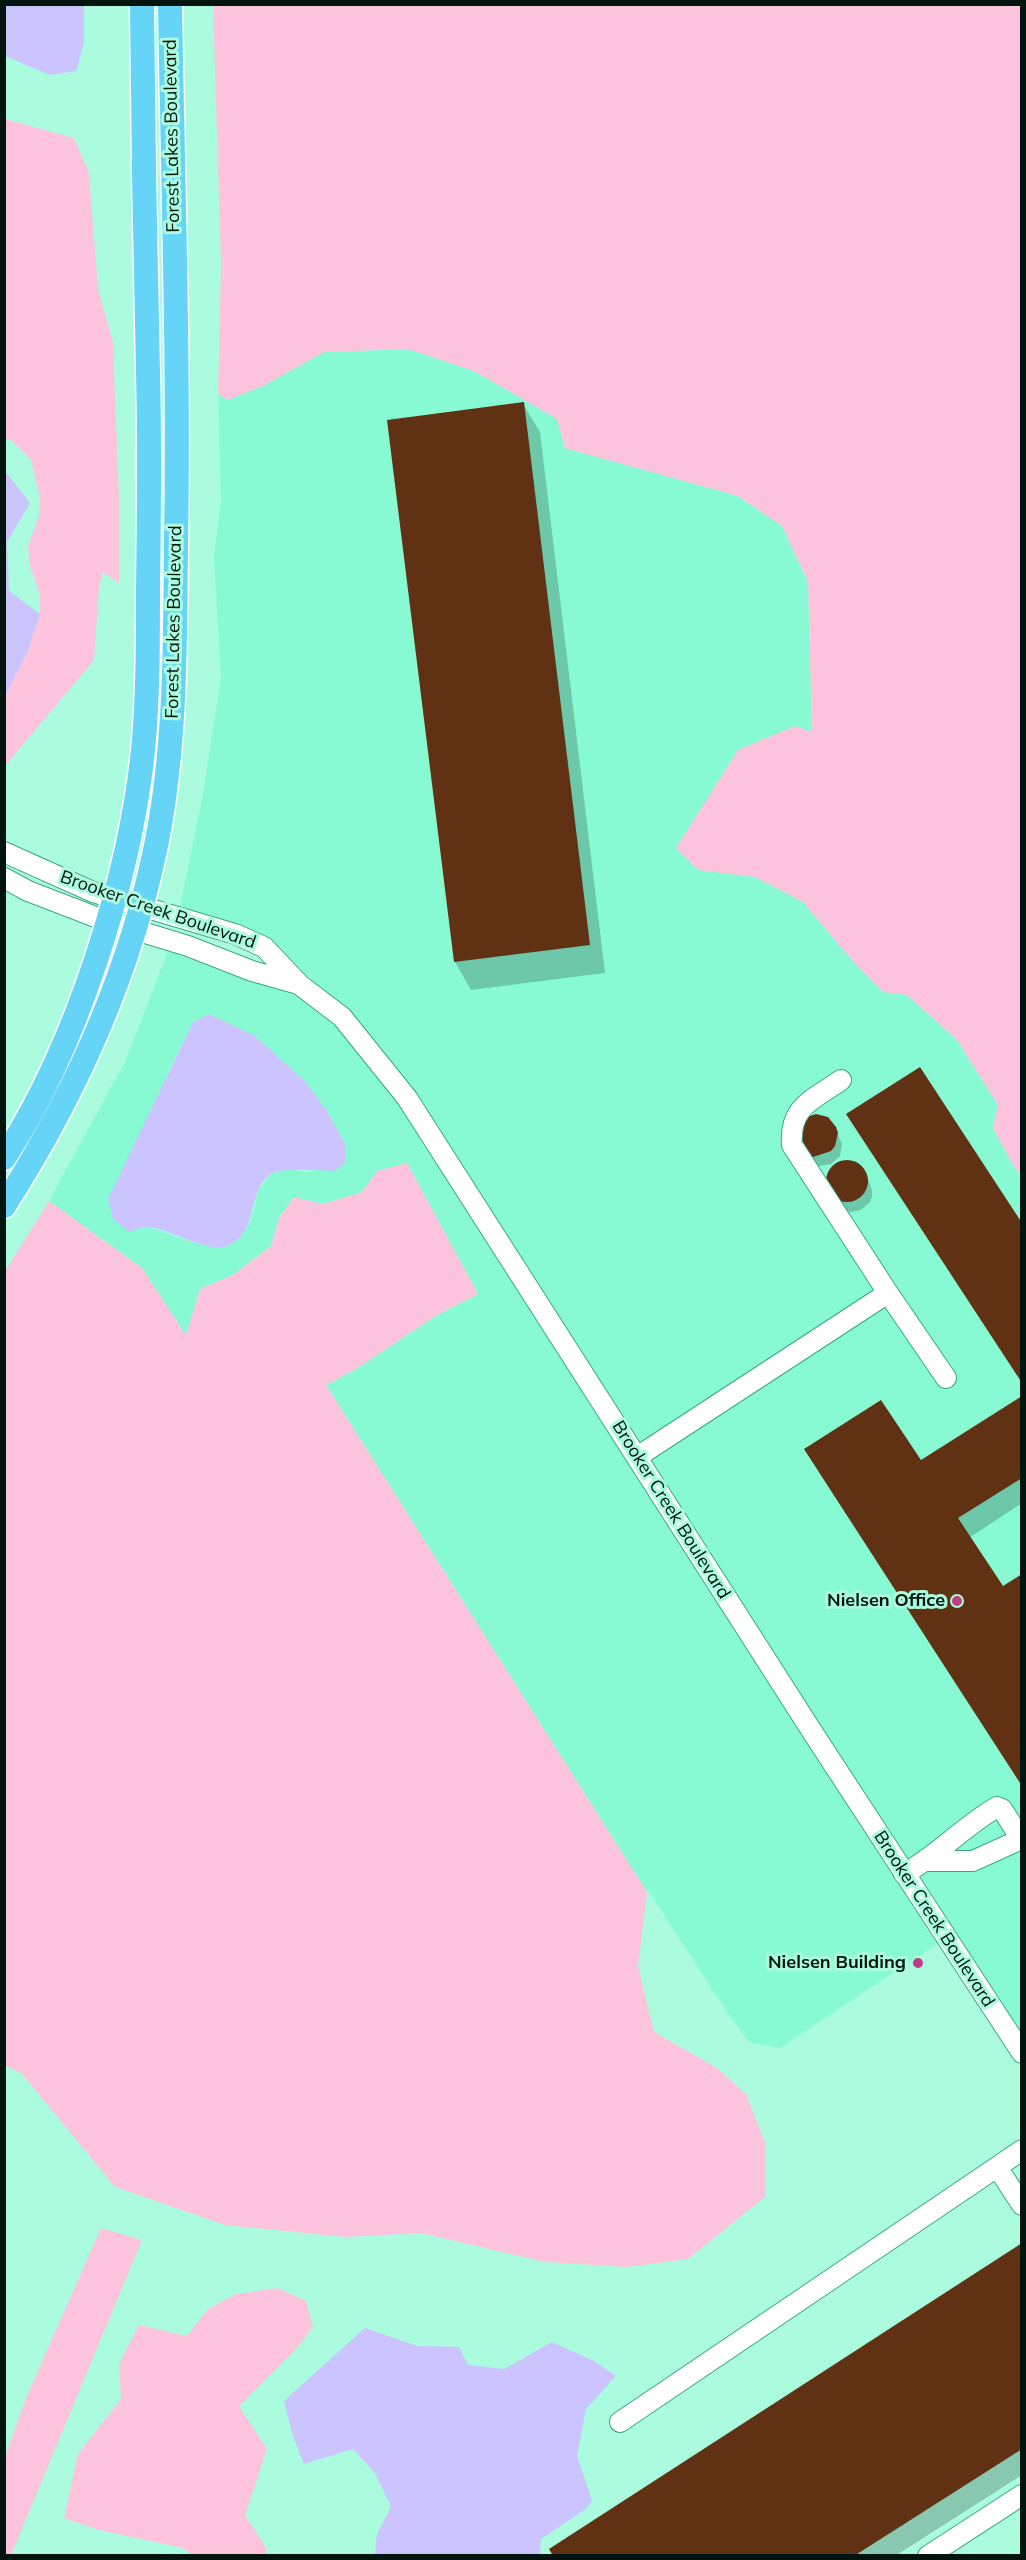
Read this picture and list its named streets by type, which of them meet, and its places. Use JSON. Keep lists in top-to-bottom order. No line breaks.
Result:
{"streets":{"main road":["Forest Lakes Boulevard"],"street":["Brooker Creek Boulevard"]},"crossings":[["Forest Lakes Boulevard","Brooker Creek Boulevard"]],"places":["Nielsen Office","Nielsen Building"]}
